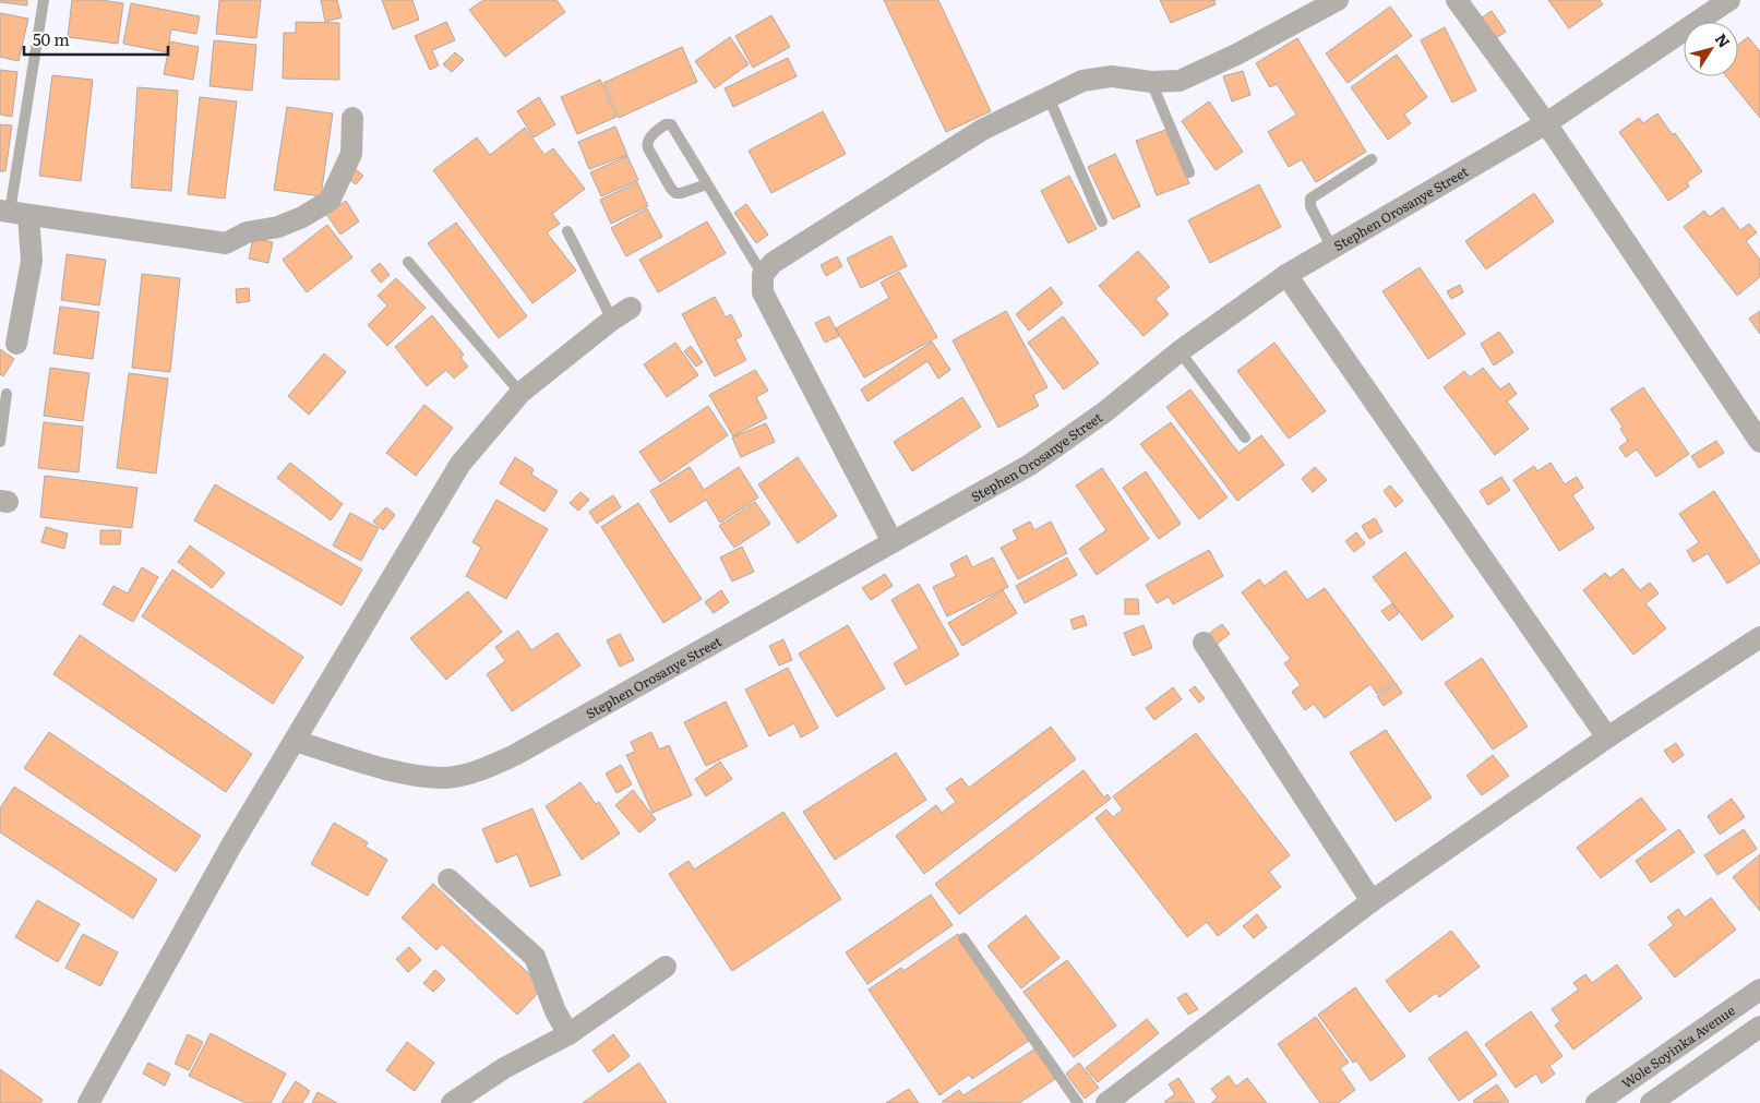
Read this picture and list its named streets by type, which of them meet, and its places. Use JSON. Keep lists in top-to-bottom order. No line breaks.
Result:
{"streets":{"street":["Stephen Orosanye Street","Wole Soyinka Avenue"]},"scale_bar":"50 m","north":"top right"}
